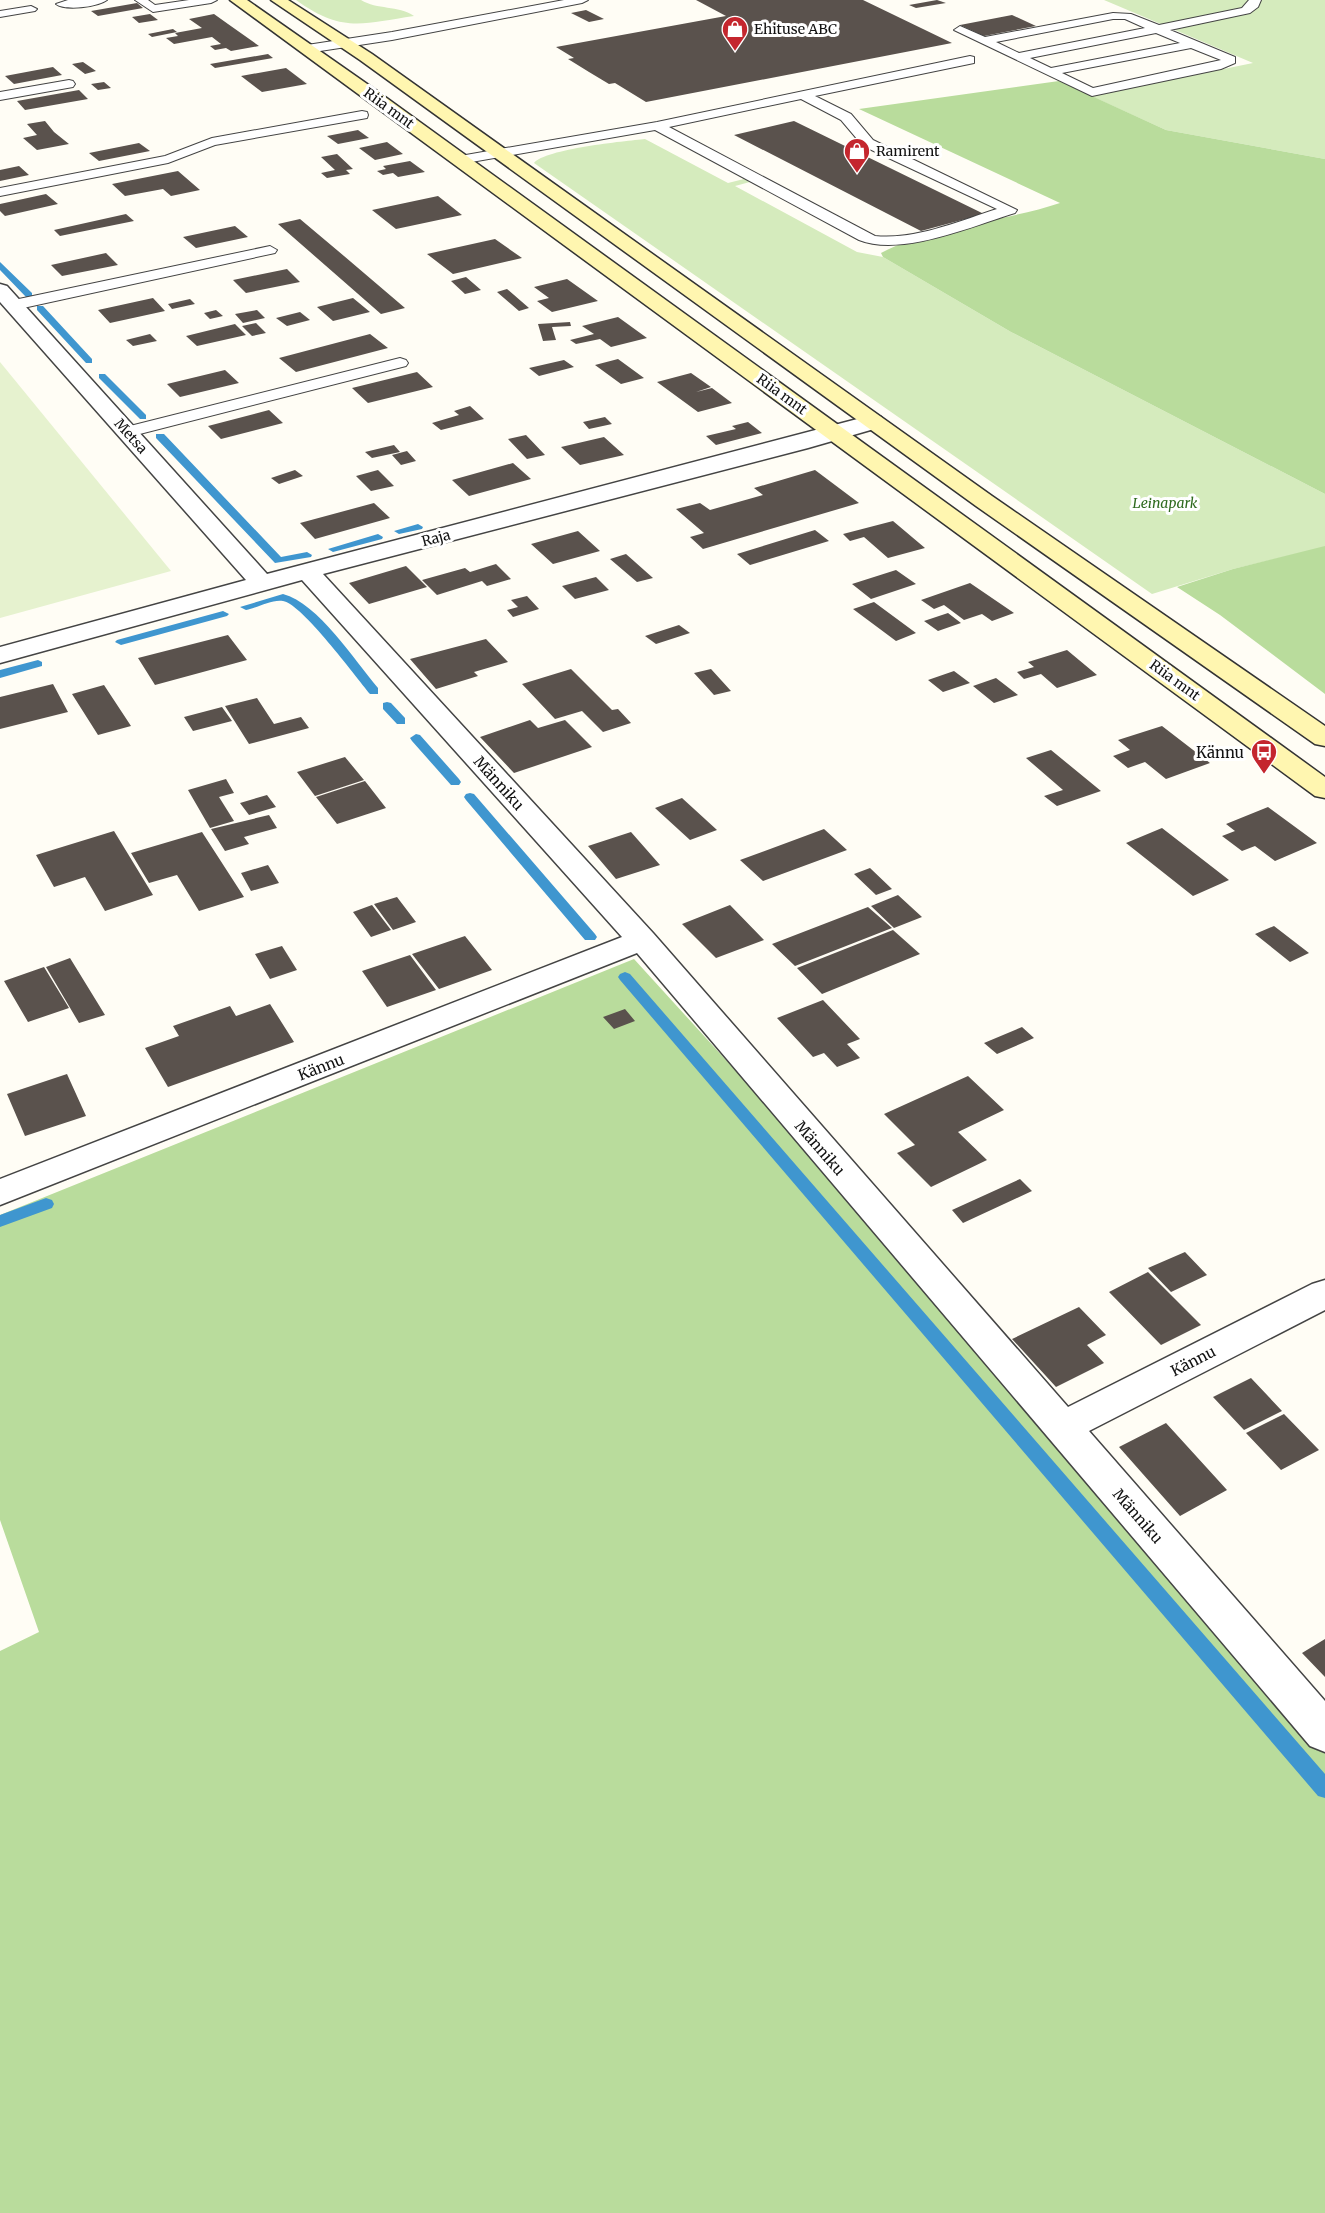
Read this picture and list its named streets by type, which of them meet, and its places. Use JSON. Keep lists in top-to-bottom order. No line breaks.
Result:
{"streets":{"main road":["Riia mnt"],"street":["Metsa","Raja","Männiku","Kännu"]},"crossings":[["Riia mnt","Raja"],["Metsa","Raja"],["Raja","Männiku"],["Männiku","Kännu"]],"parks":["Leinapark"],"places":{"shop":["Ehituse ABC","Ramirent"],"bus stop":["Kännu"]}}
